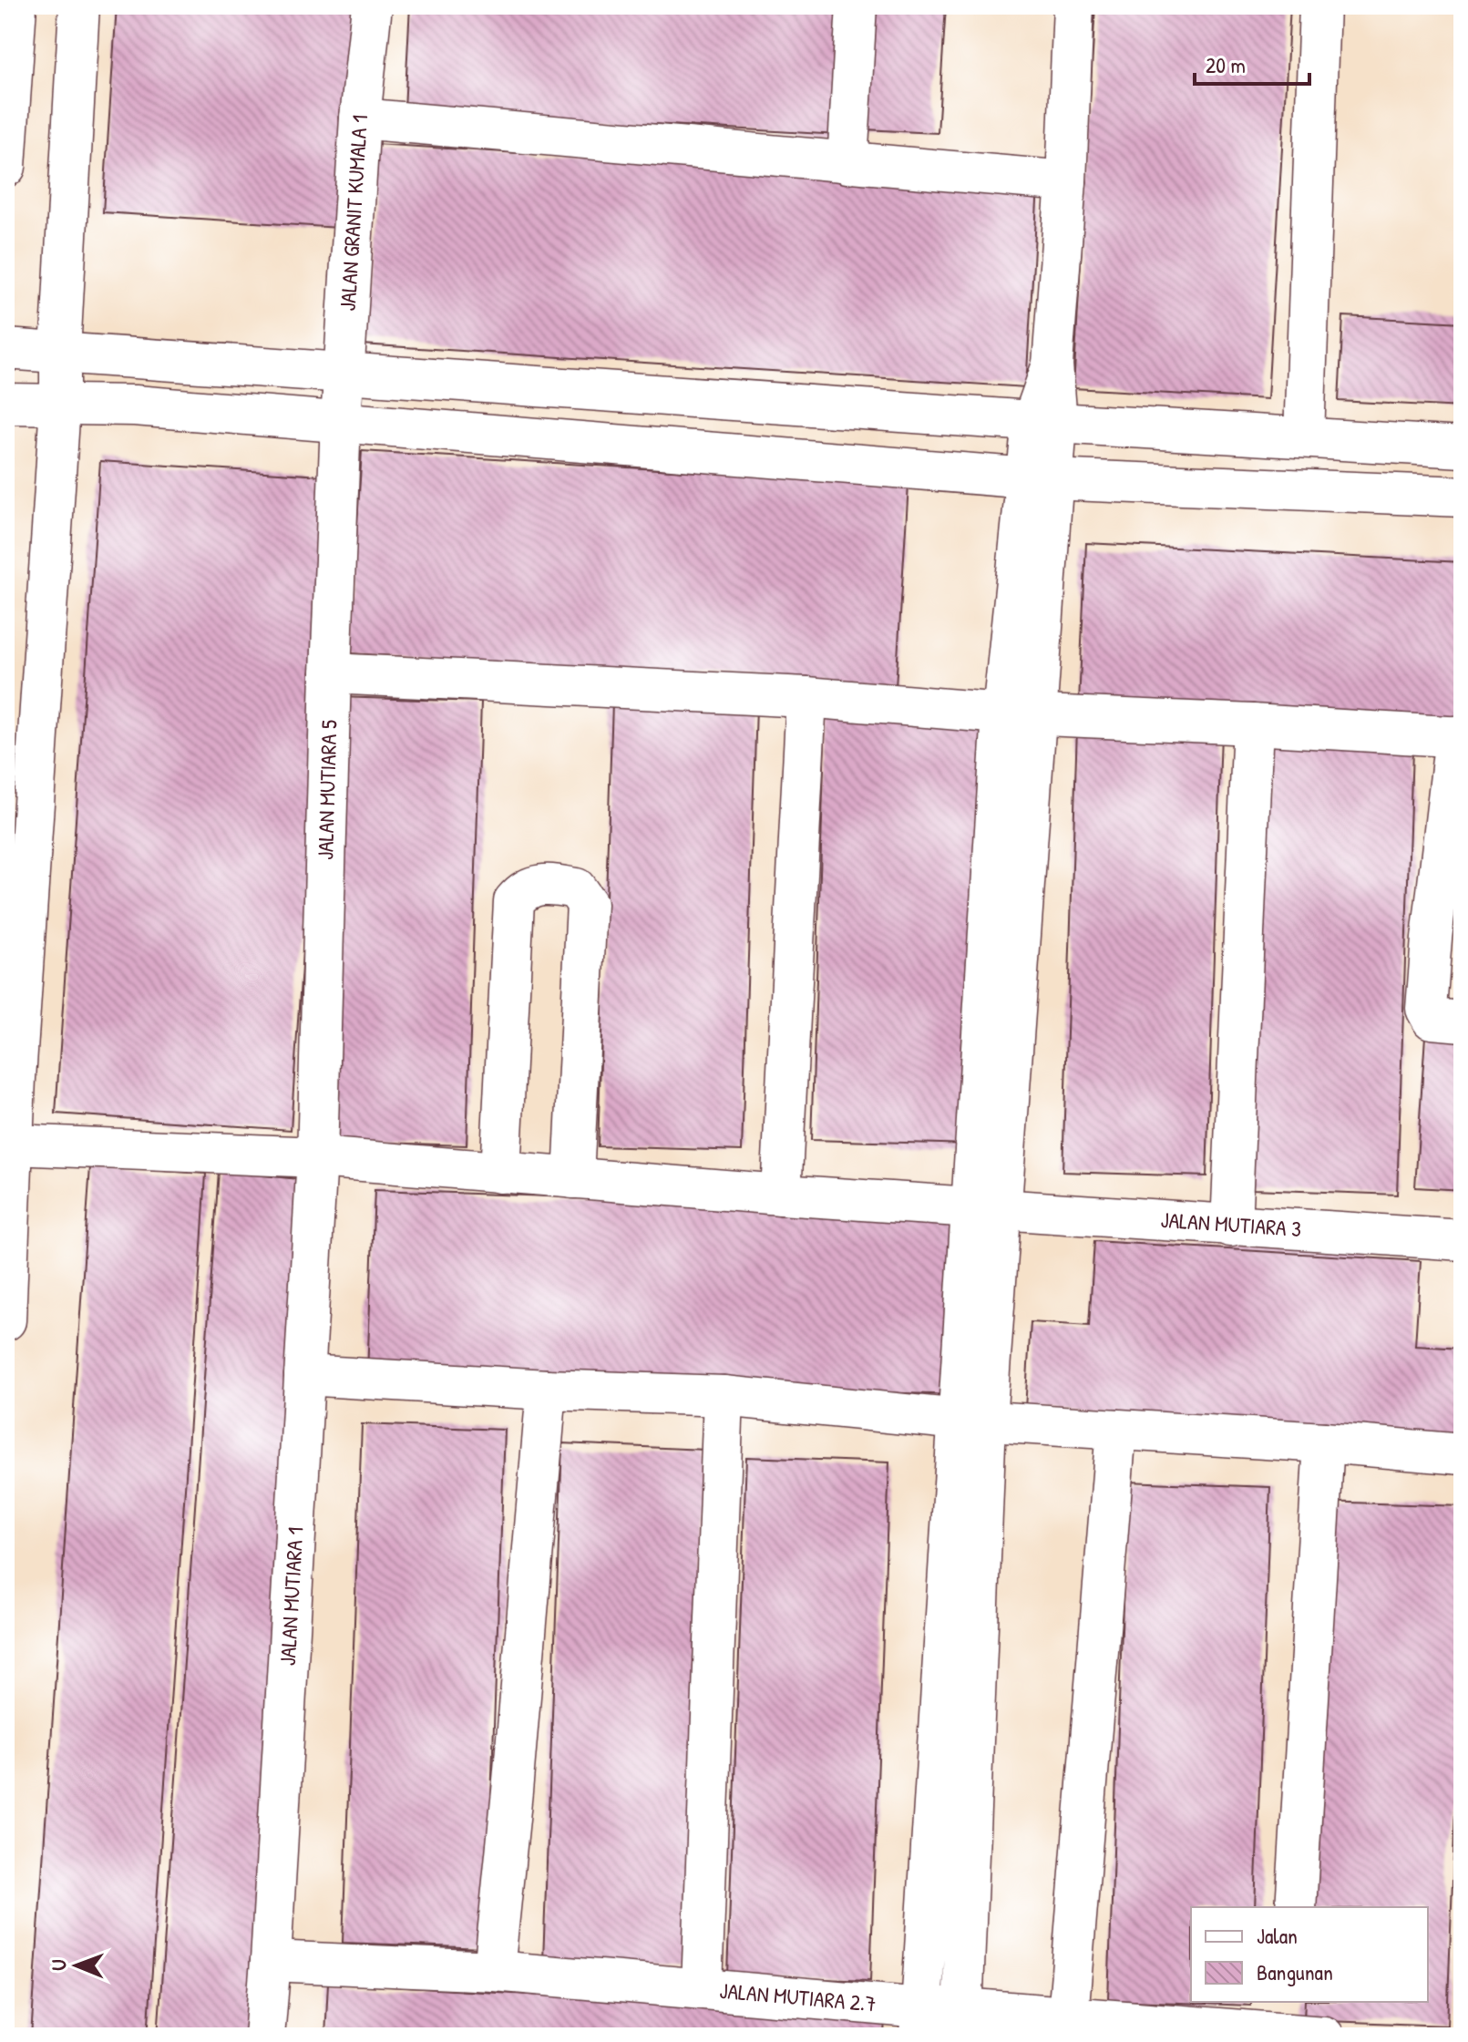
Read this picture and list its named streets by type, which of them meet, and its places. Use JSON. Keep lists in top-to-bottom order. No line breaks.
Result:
{"streets":{"street":["JALAN GRANIT KUMALA 1","JALAN MUTIARA 5","JALAN MUTIARA 3","JALAN MUTIARA 1","JALAN MUTIARA 2.7"]},"crossings":[["JALAN GRANIT KUMALA 1","JALAN MUTIARA 5"],["JALAN MUTIARA 5","JALAN MUTIARA 3"],["JALAN MUTIARA 5","JALAN MUTIARA 1"],["JALAN MUTIARA 3","JALAN MUTIARA 1"],["JALAN MUTIARA 1","JALAN MUTIARA 2.7"]],"legend":["Jalan","Bangunan"],"scale_bar":"20 m","north":"left"}
